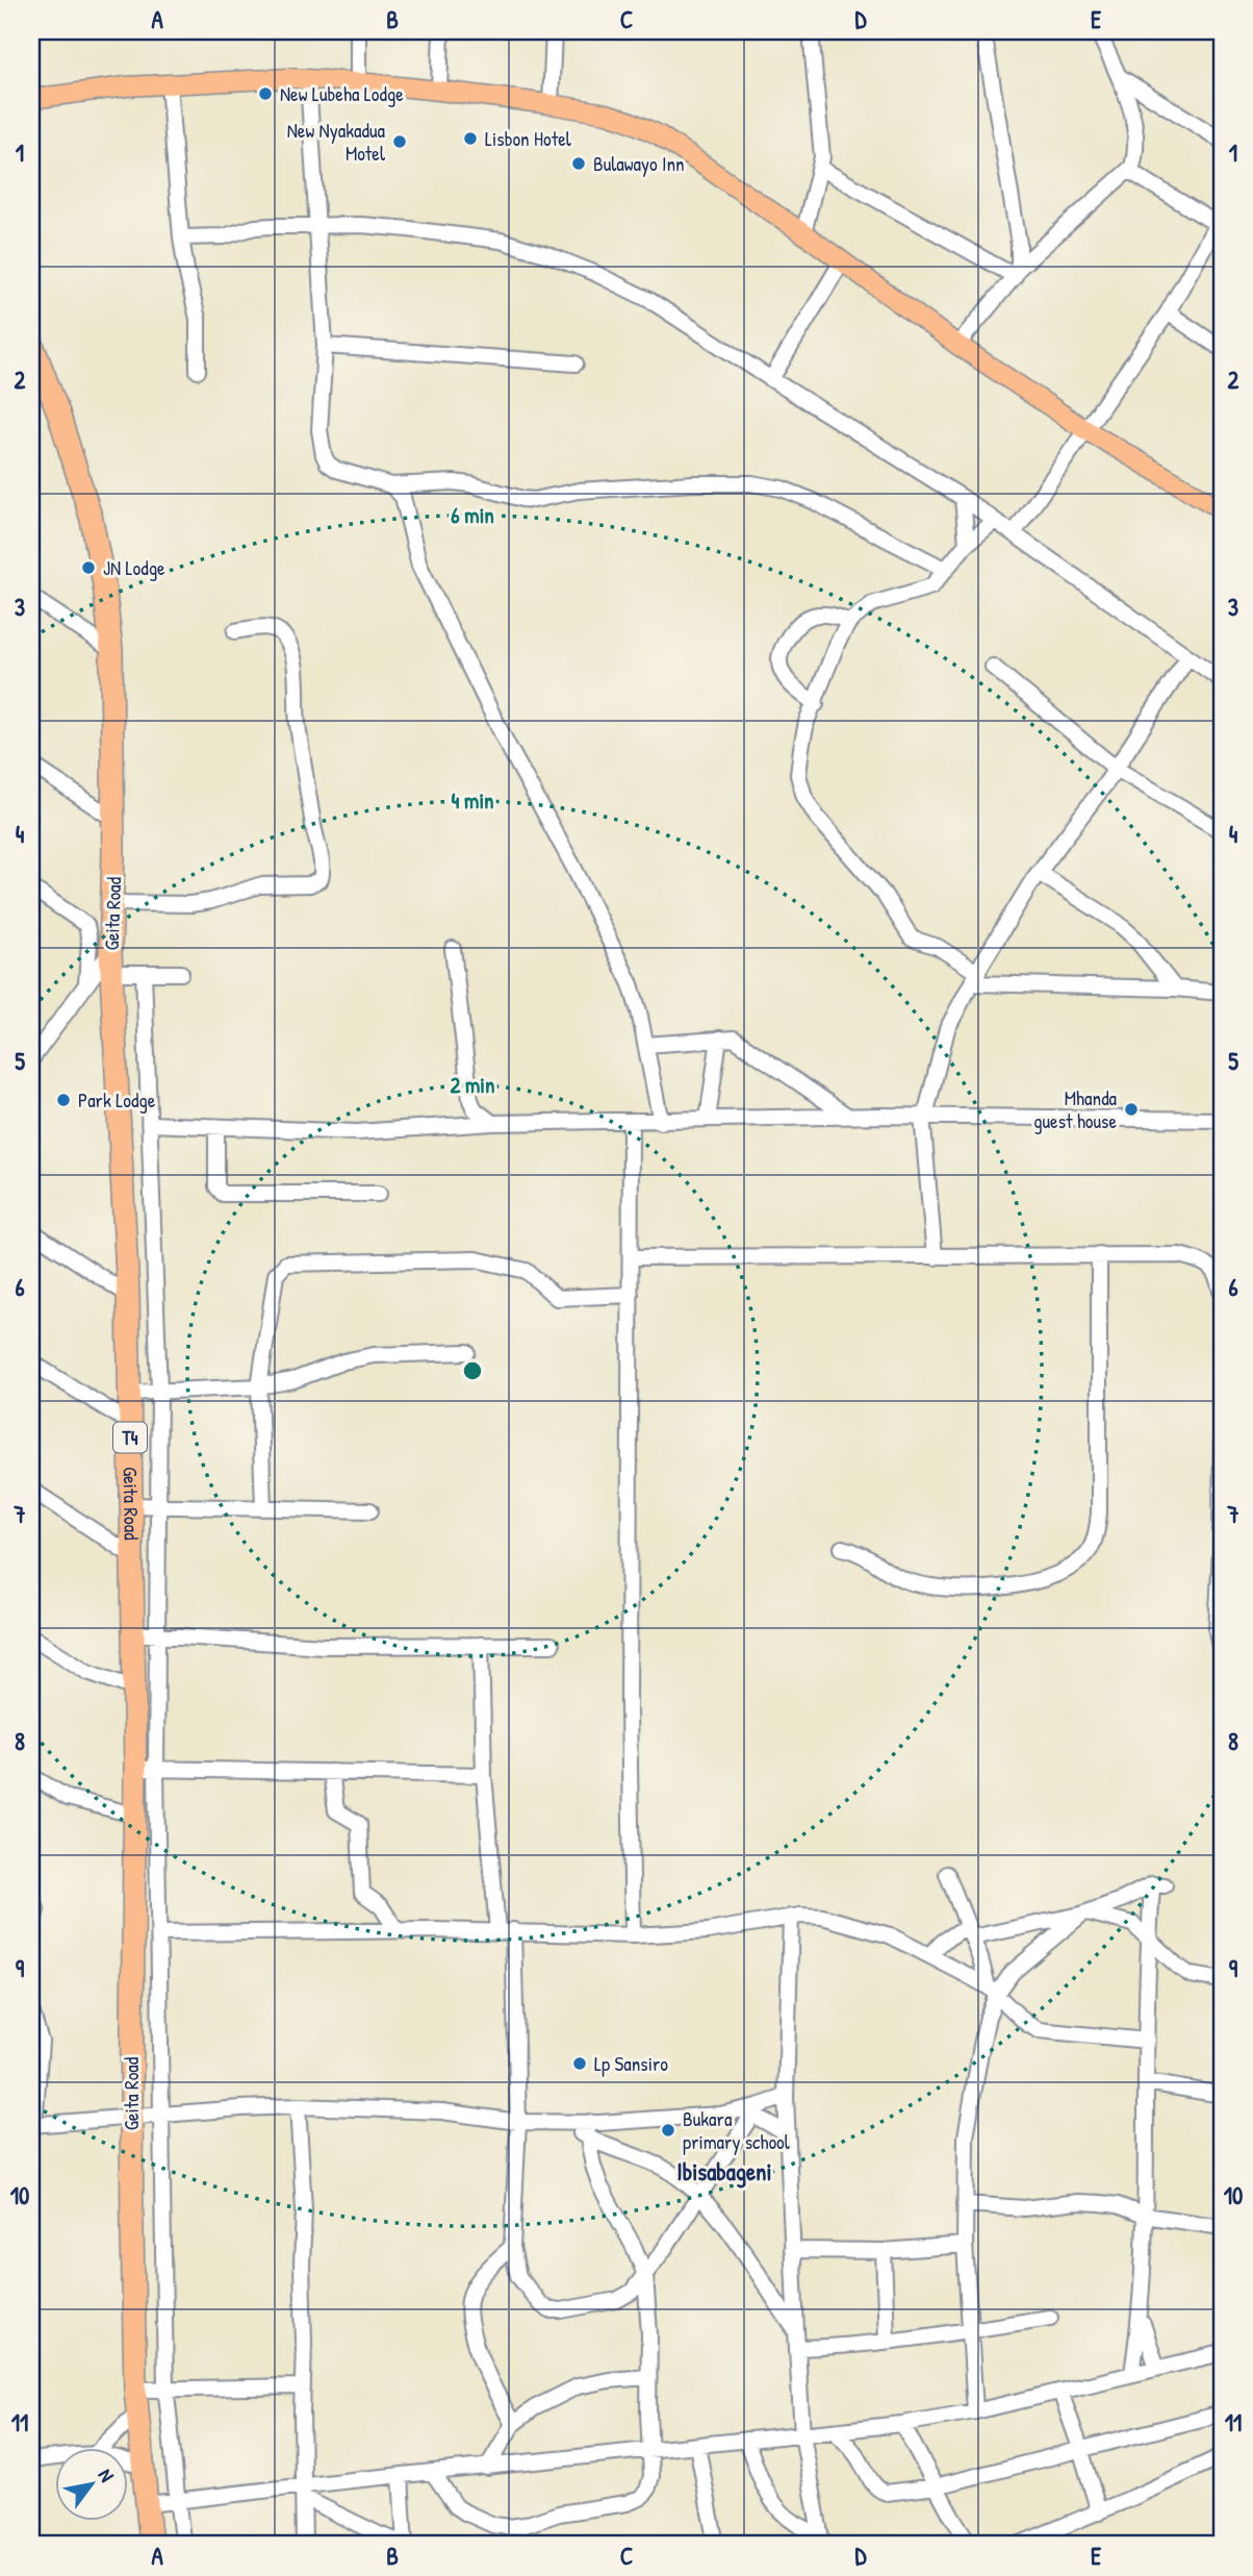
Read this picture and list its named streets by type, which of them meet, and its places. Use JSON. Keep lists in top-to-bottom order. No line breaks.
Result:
{"streets":{"highway":["Geita Road","T4"]},"districts":["Ibisabageni"],"places":["New Lubeha Lodge","Lisbon Hotel","New Nyakadua Motel","Bulawayo Inn","JN Lodge","Park Lodge","Mhanda guest house","Lp Sansiro","Bukara primary school"],"north":"top right","grid":{"columns":["A","B","C","D","E"],"rows":["1","2","3","4","5","6","7","8","9","10","11"]},"rings":["6 min","4 min","2 min"]}
